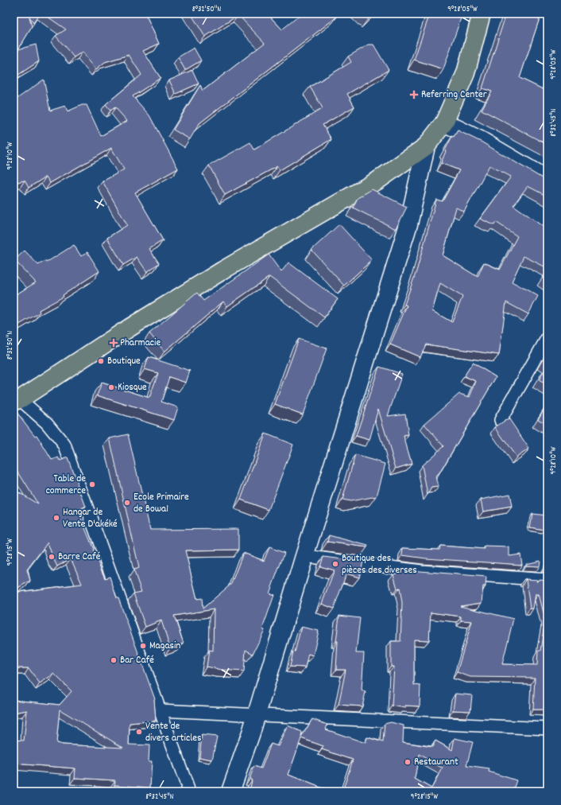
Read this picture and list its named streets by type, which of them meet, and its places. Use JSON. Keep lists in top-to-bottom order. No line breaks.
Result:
{"places":{"health":["Referring Center","Pharmacie"],"other":["Boutique","Kiosque","Table de commerce","Ecole Primaire de Bowa1","Hangar de Vente D'akéké","Barre Café","Boutique des pièces des diverses","Magasin","Bar Café","Vente de divers articles","Restaurant"]},"coordinates":["8°32'50\"N","9°28'05\"W","8°32'45\"N","9°28'10\"W","9°28'15\"W"]}
